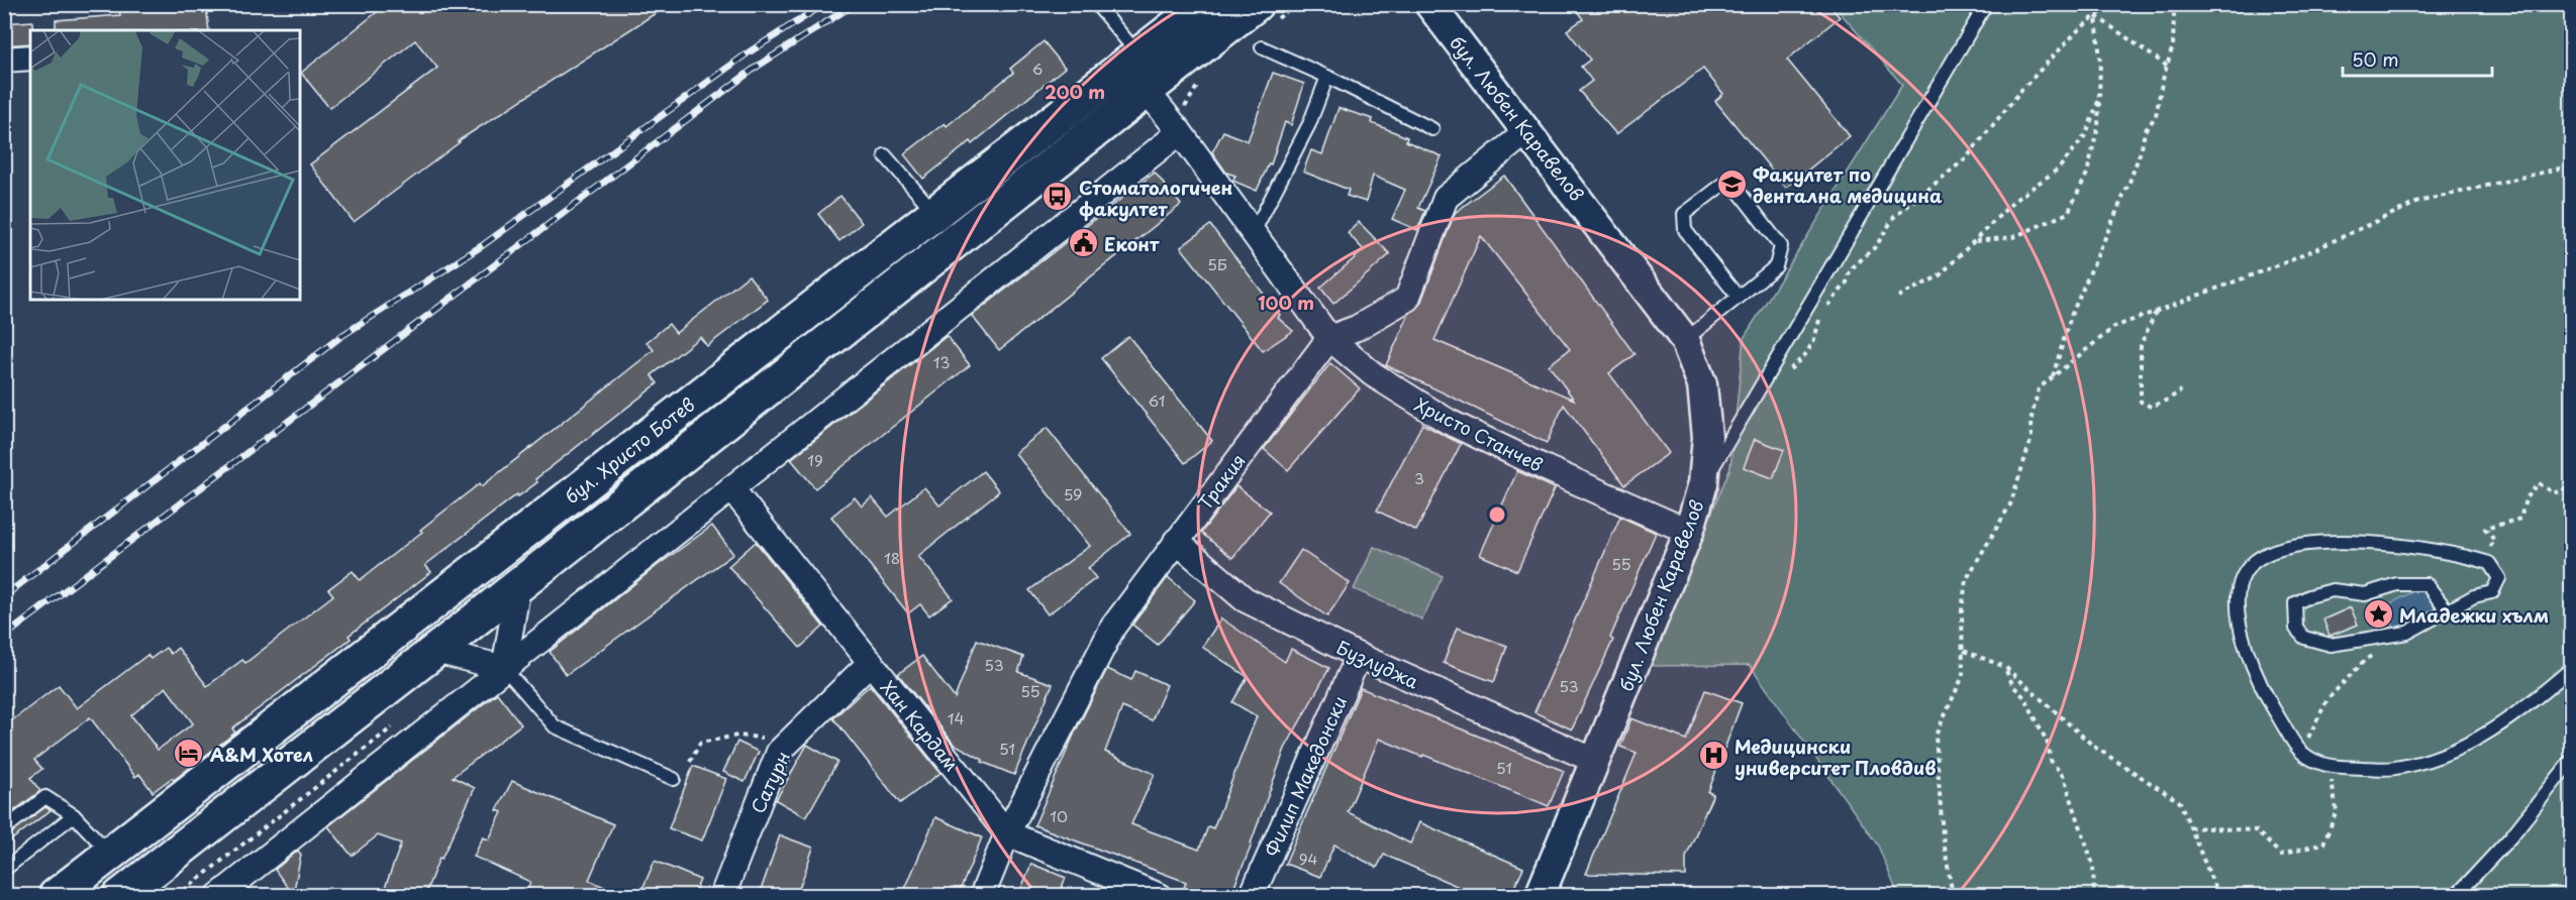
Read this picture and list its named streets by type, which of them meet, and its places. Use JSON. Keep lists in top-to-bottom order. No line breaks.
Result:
{"streets":{"main road":["бул. Христо Ботев"],"street":["бул. Любен Каравелов","Христо Станчев","Тракия","Бузлуджа","Хан Кардам","Филип Македонски","Сатурн"]},"crossings":[["бул. Любен Каравелов","Христо Станчев"],["бул. Любен Каравелов","Бузлуджа"],["Христо Станчев","бул. Христо Ботев"],["Христо Станчев","Тракия"],["Тракия","Бузлуджа"],["Тракия","Хан Кардам"],["Бузлуджа","Филип Македонски"],["Хан Кардам","Сатурн"]],"places":{"school or university":["Факултет по дентална медицина"],"bus stop":["Стоматологичен факултет"],"public building":["Еконт"],"place":["Младежки хълм"],"hotel":["A&M Хотел"],"hospital":["Медицински университет Пловдив"]},"house_numbers":["6","5Б","13","61","19","3","59","18","55","53","53","55","14","51","51","10","94"],"scale_bar":"50 m","rings":["200 m","100 m"]}
